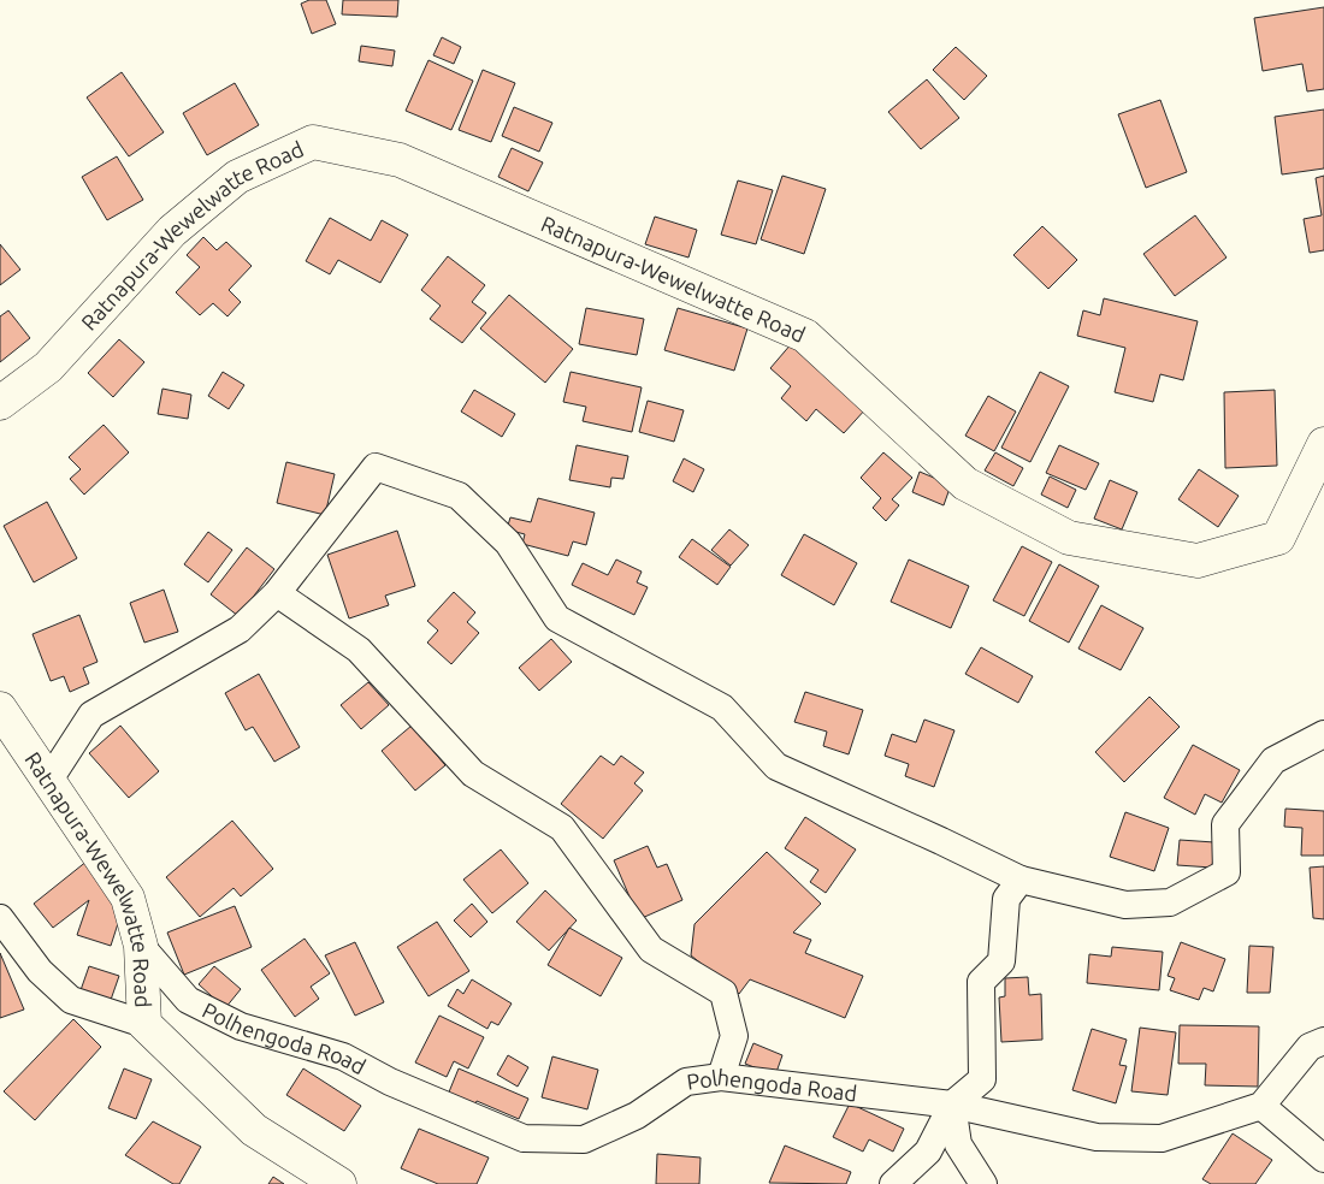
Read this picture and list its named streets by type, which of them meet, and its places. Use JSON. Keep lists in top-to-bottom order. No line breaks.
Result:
{"streets":{"main road":["Ratnapura-Wewelwatte Road"],"street":["Polhengoda Road"]},"crossings":[["Ratnapura-Wewelwatte Road","Polhengoda Road"]]}
